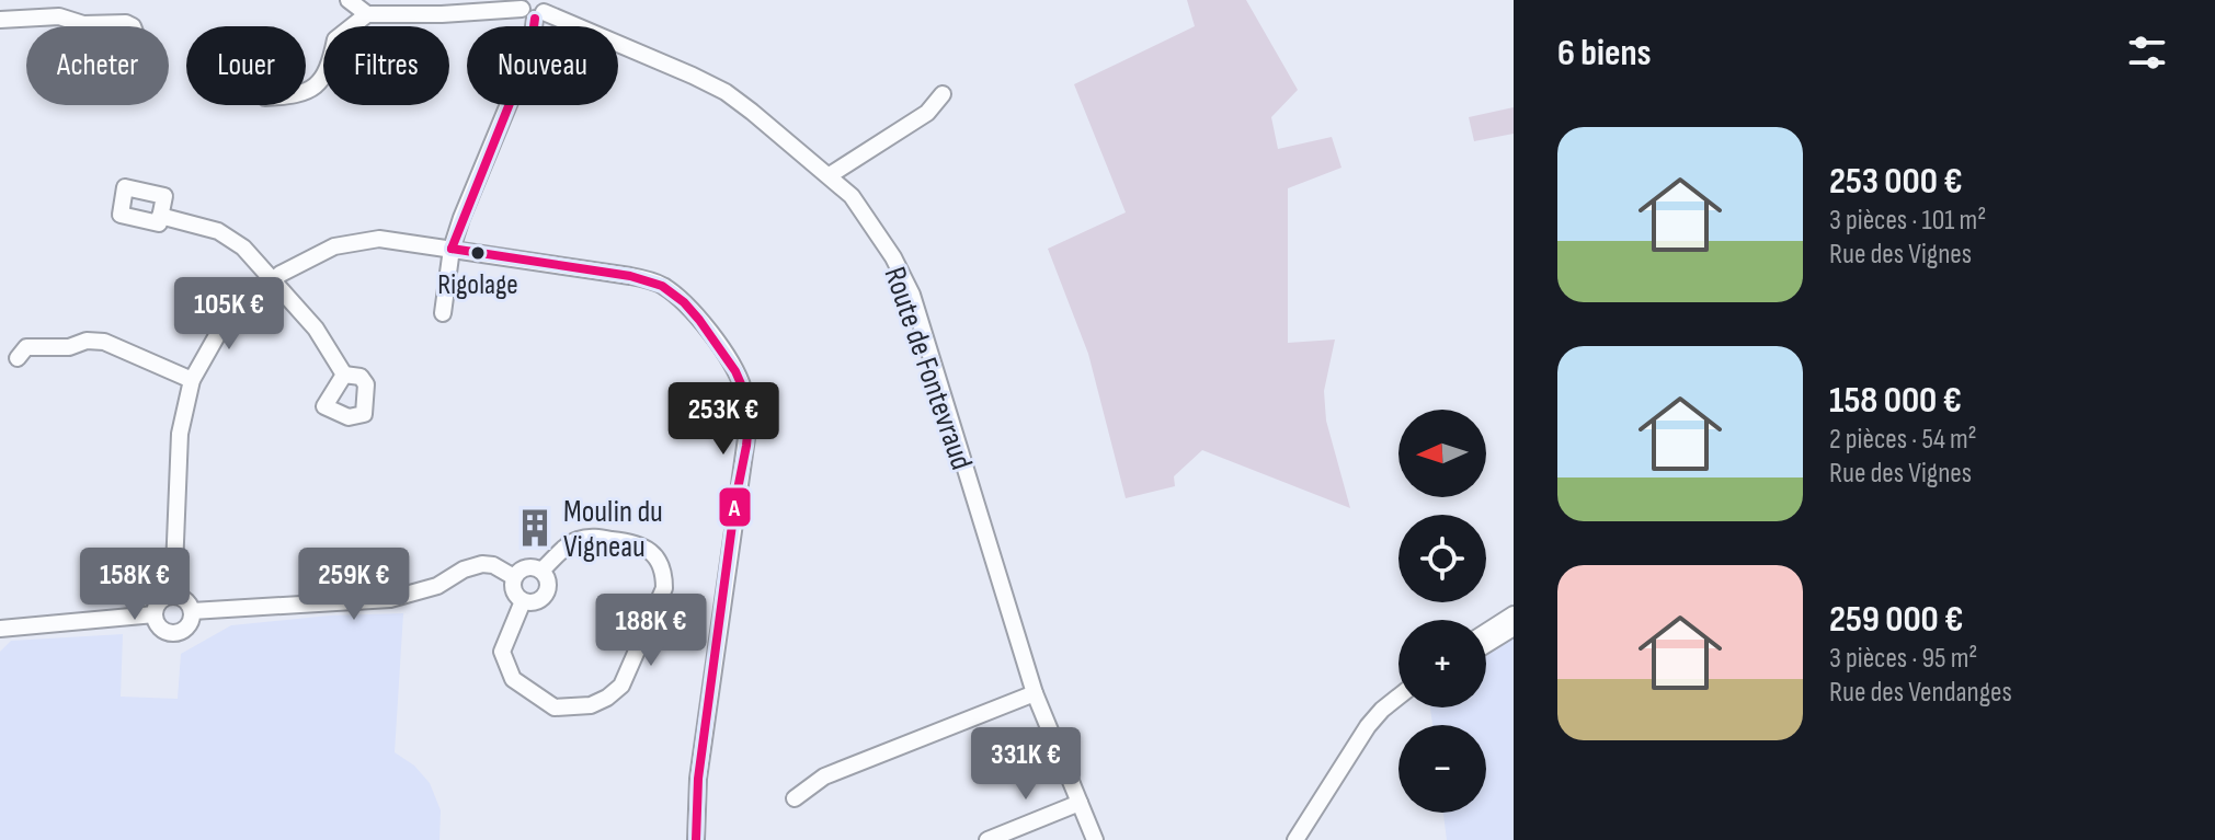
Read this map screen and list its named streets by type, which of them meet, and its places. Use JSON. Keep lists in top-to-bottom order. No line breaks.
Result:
{"streets":{"street":["Route de Fontevraud"]},"places":{"other":["Rigolage"],"building":["Moulin du Vigneau"]},"lines":["transit line A"],"north":"left","page":{"heading":"6 biens","chip":["Acheter","Louer","Filtres","Nouveau"],"list":[{"name":"253 000 €","note":"3 pièces · 101 m² · Rue des Vignes"},{"name":"158 000 €","note":"2 pièces · 54 m² · Rue des Vignes"},{"name":"259 000 €","note":"3 pièces · 95 m² · Rue des Vendanges"}],"price":["105K €","253K €","158K €","259K €","188K €","331K €"],"map_buttons":["+","−"]}}
